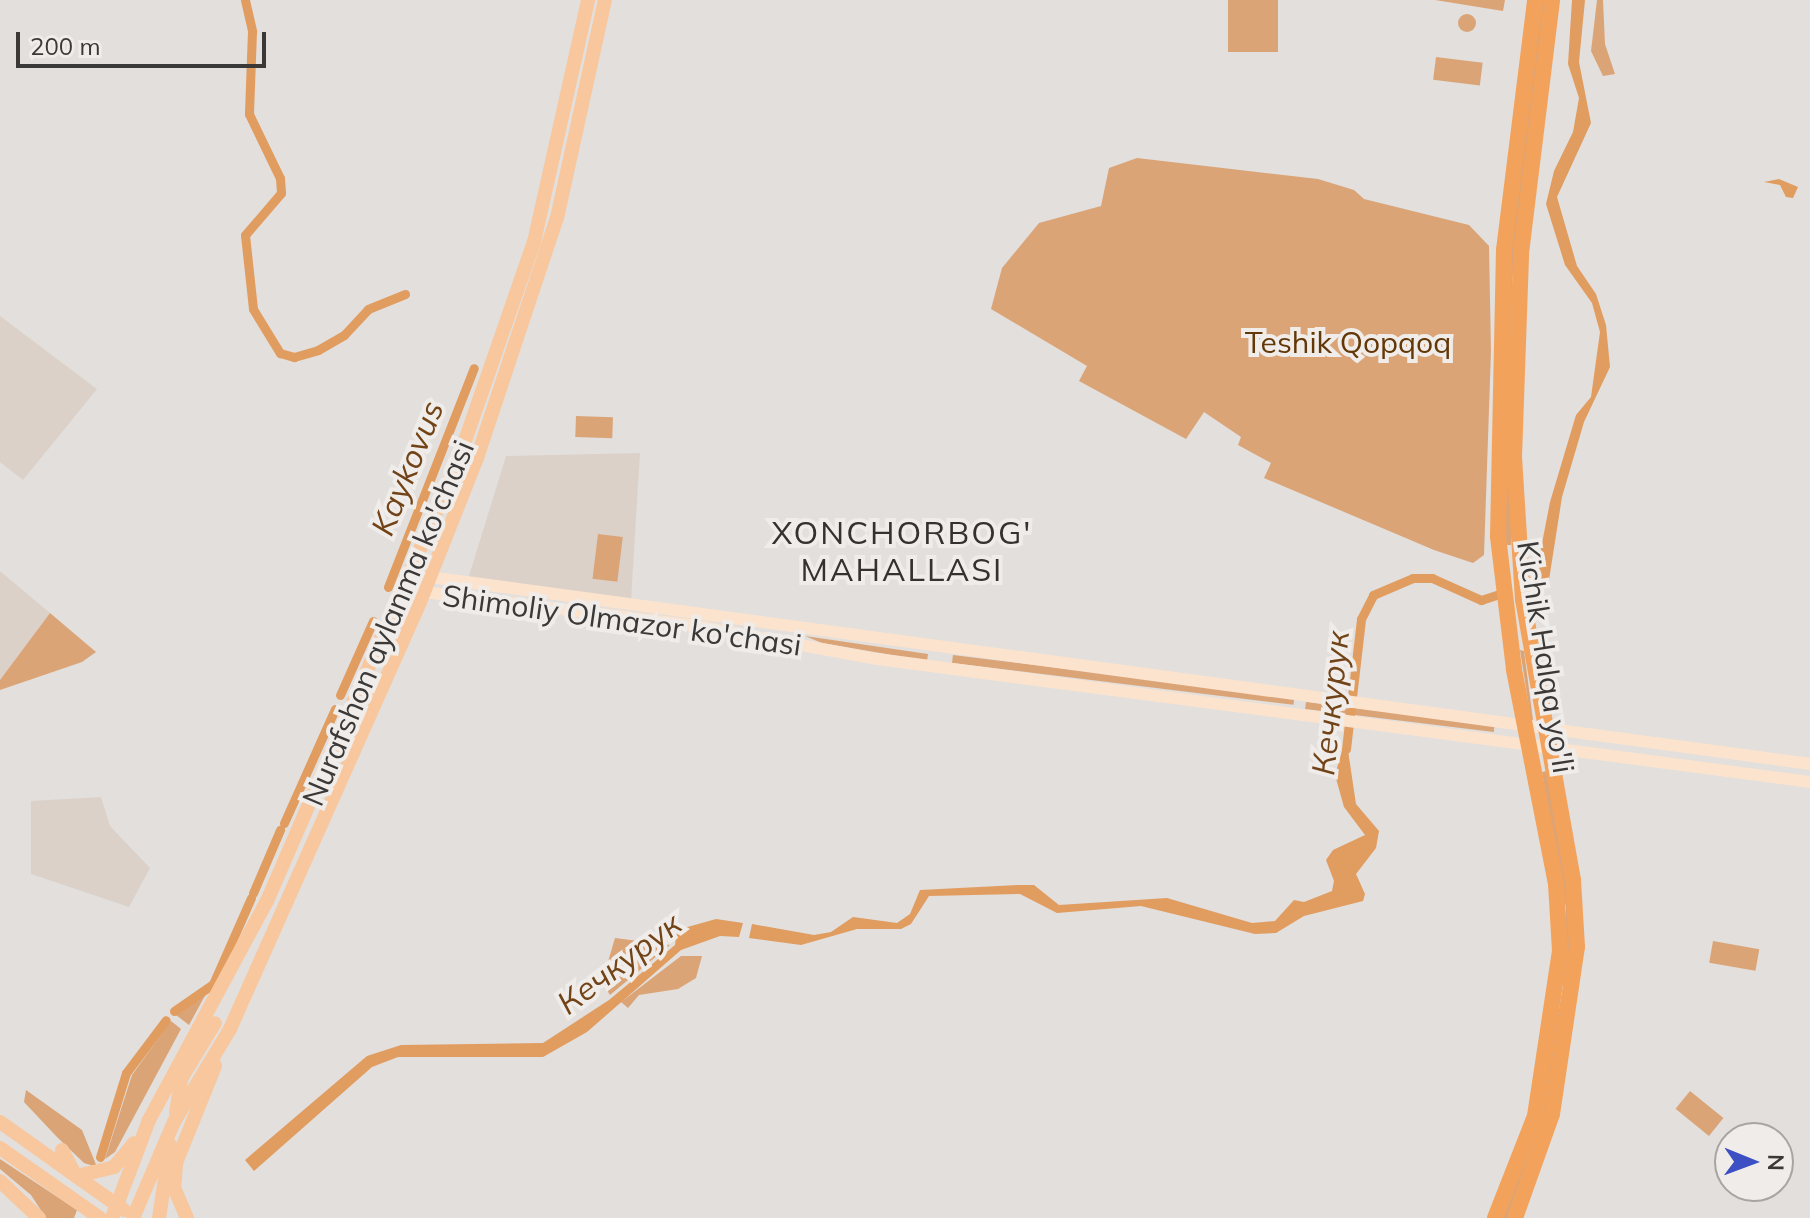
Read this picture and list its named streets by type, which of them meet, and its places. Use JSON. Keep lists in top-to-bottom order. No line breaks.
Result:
{"streets":{"highway":["Kichik Halqa yo'li"],"main road":["Shimoliy Olmazor ko'chasi","Nurafshon aylanma ko'chasi"]},"crossings":[["Shimoliy Olmazor ko'chasi","Nurafshon aylanma ko'chasi"],["Shimoliy Olmazor ko'chasi","Kichik Halqa yo'li"]],"districts":["XONCHORBOG' MAHALLASI"],"water":["Kaykovus","Кечкурук"],"parks":["Teshik Qopqoq"],"scale_bar":"200 m","north":"right"}
